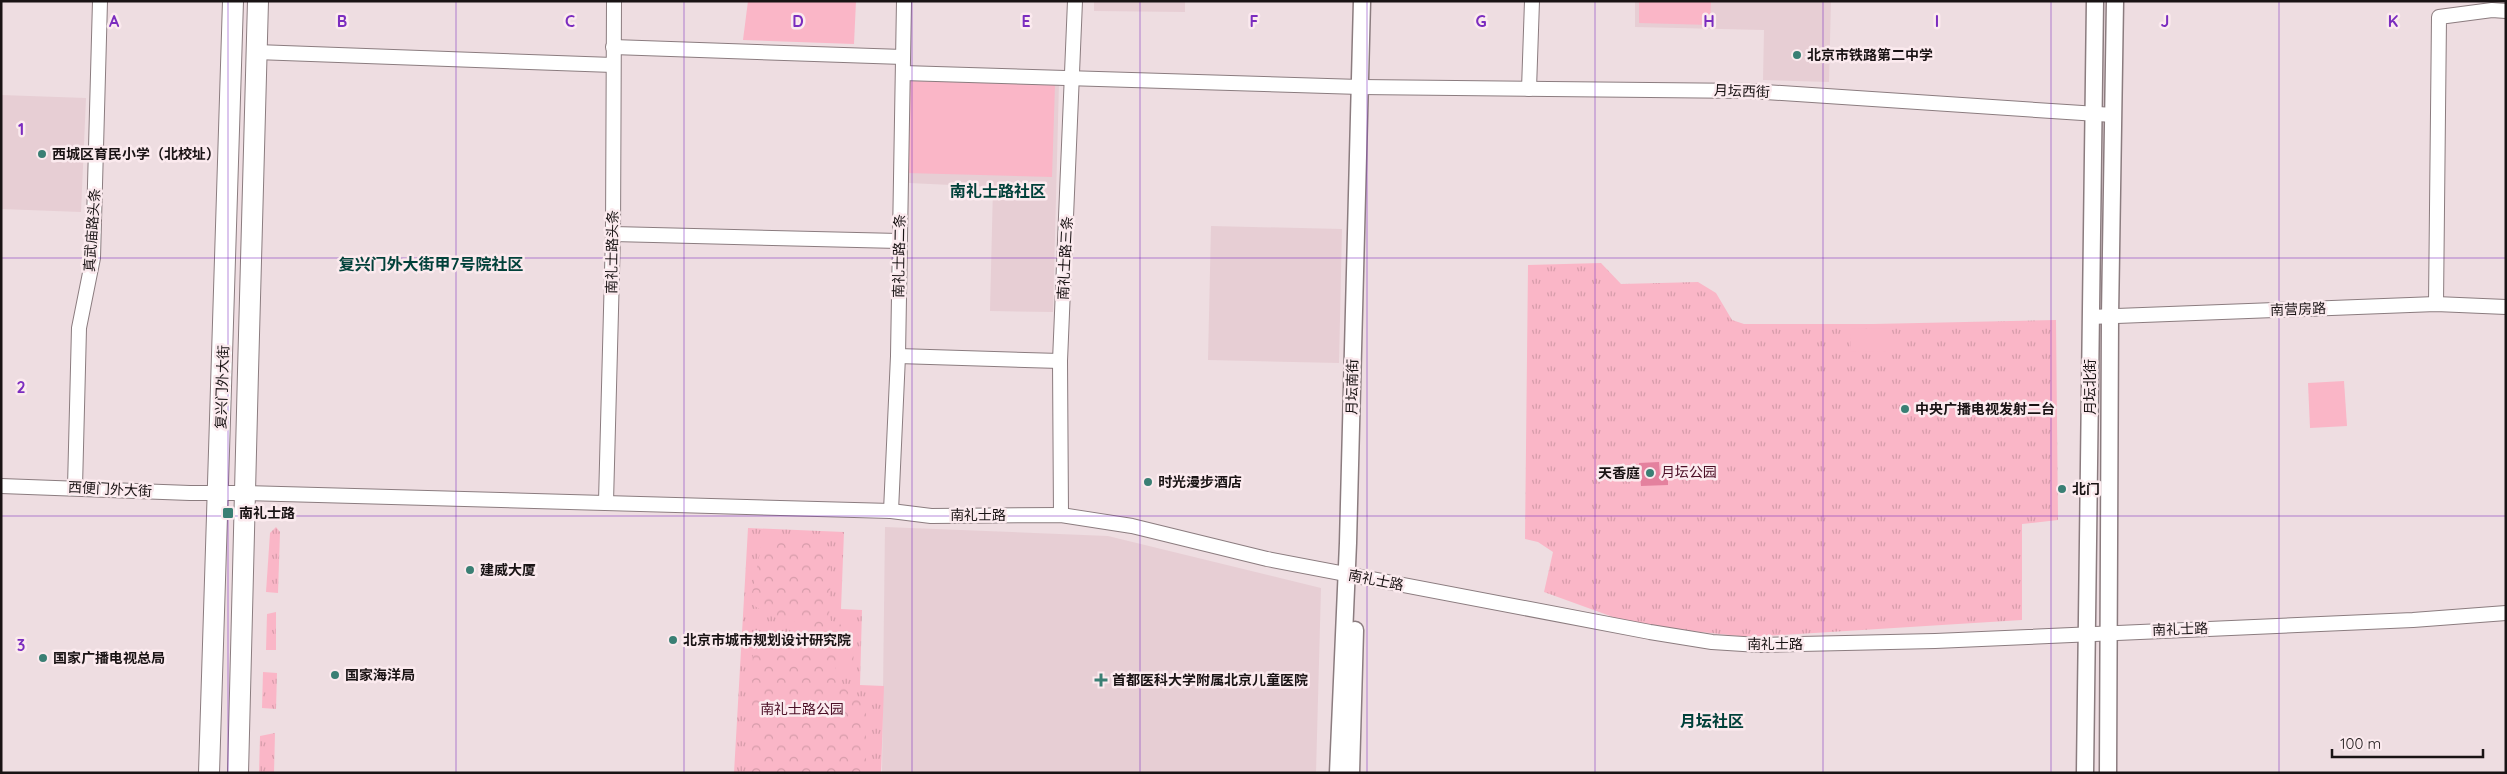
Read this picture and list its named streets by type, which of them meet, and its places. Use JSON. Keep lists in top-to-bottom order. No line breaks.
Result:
{"streets":{"highway":["复兴门外大街"],"main road":["月坛南街","月坛北街"],"street":["月坛西街","真武庙路头条","南礼士路头条","南礼士路二条","南礼士路三条","南营房路","西便门外大街","南礼士路"]},"crossings":[["月坛西街","南礼士路二条"],["月坛西街","南礼士路三条"],["月坛西街","月坛南街"],["月坛西街","月坛北街"],["真武庙路头条","西便门外大街"],["南礼士路头条","南礼士路"],["南礼士路二条","南礼士路"],["南礼士路三条","南礼士路"],["南营房路","月坛北街"],["复兴门外大街","西便门外大街"],["复兴门外大街","南礼士路"],["月坛南街","南礼士路"],["月坛北街","南礼士路"],["西便门外大街","南礼士路"]],"districts":["南礼士路社区","复兴门外大街甲7号院社区","月坛社区"],"parks":["月坛公园","南礼士路公园"],"places":{"other":["北京市铁路第二中学","西城区育民小学（北校址）","中央广播电视发射二台","天香庭","时光漫步酒店","北门","建威大厦","北京市城市规划设计研究院","国家广播电视总局","国家海洋局"],"transit":["南礼士路"],"health":["首都医科大学附属北京儿童医院"]},"scale_bar":"100 m","grid":{"columns":["A","B","C","D","E","F","G","H","I","J","K"],"rows":["1","2","3"]}}
